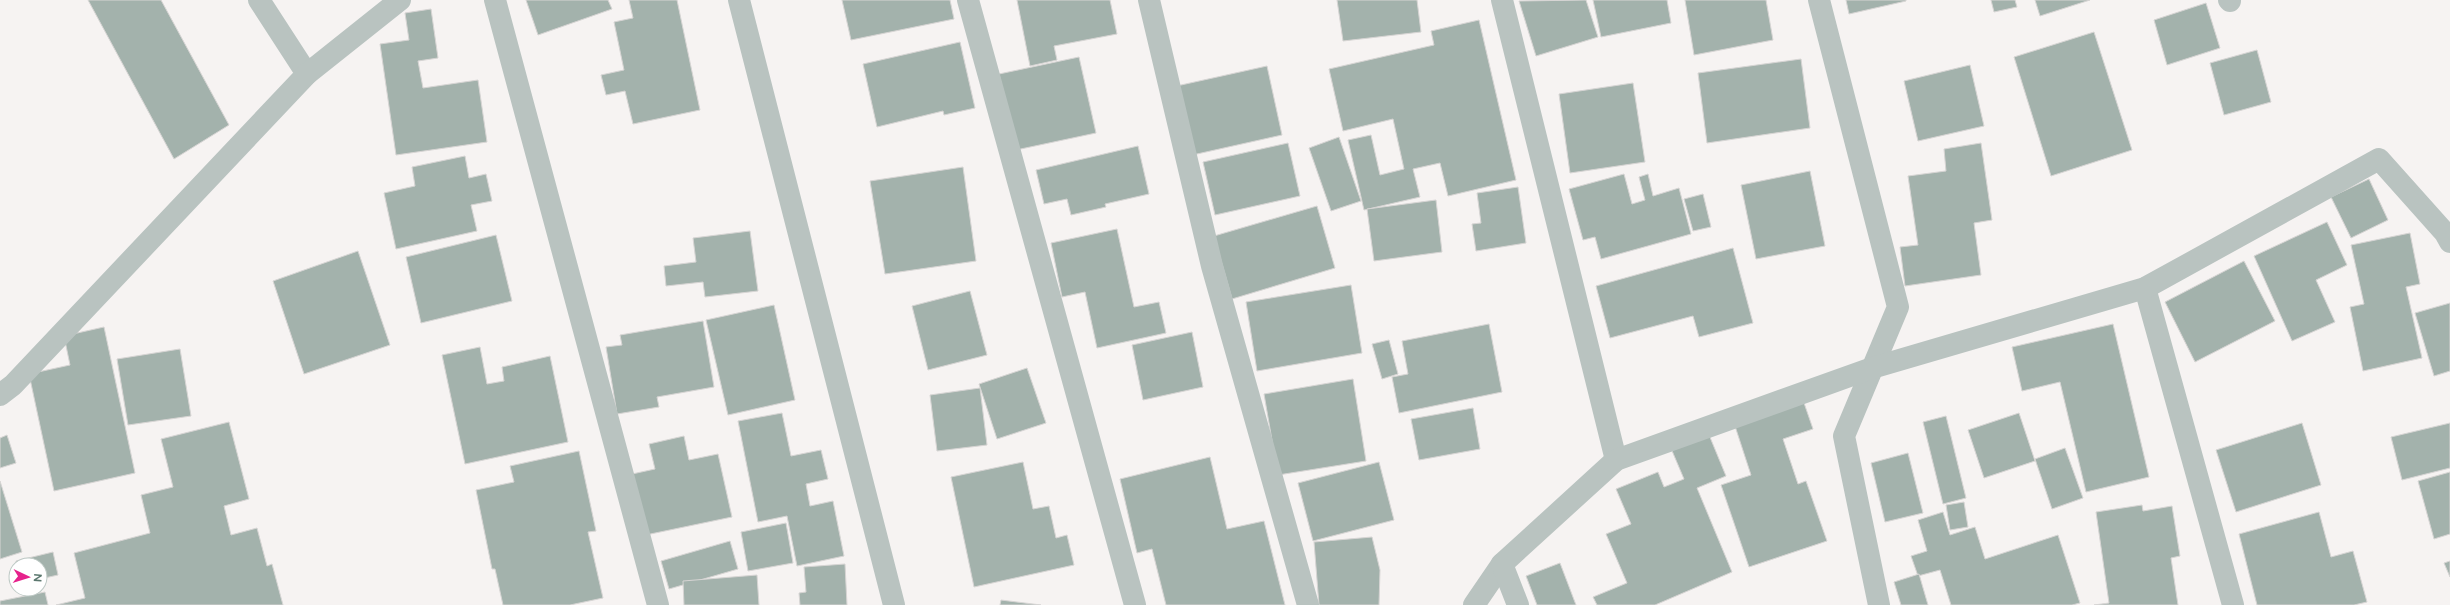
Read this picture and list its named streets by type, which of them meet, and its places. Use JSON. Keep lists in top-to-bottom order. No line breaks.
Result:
{"north":"right"}
